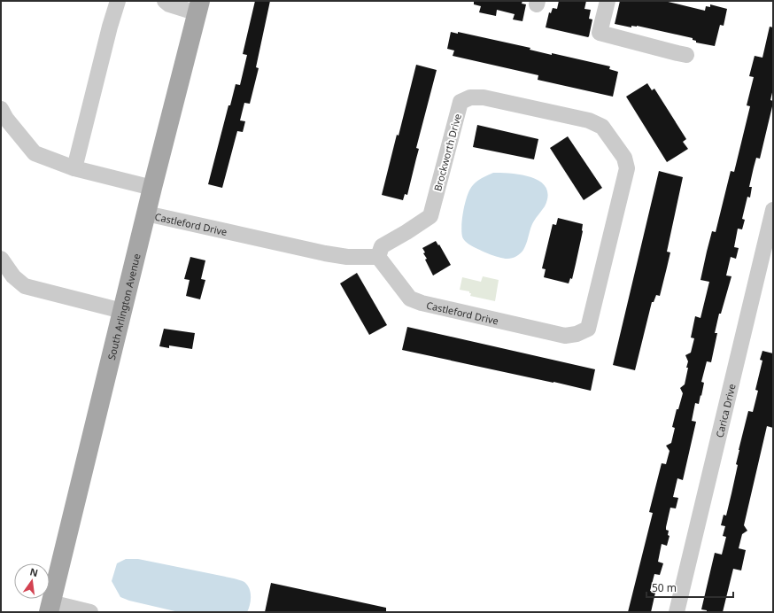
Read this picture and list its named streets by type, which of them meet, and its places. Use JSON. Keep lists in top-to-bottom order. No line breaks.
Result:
{"streets":{"main road":["South Arlington Avenue"],"street":["Brockworth Drive","Castleford Drive","Carica Drive"]},"crossings":[["Brockworth Drive","Castleford Drive"],["Castleford Drive","South Arlington Avenue"]],"scale_bar":"50 m","north":"top"}
